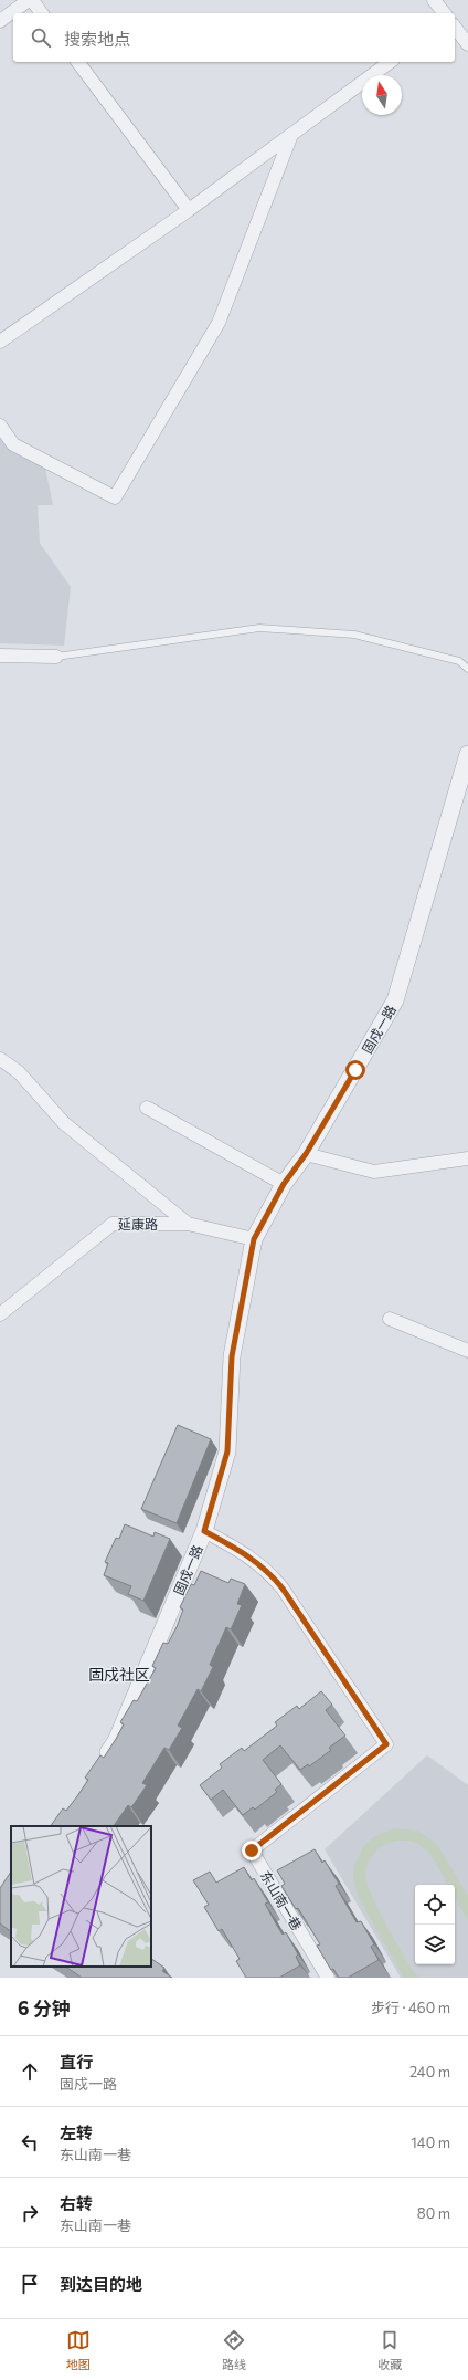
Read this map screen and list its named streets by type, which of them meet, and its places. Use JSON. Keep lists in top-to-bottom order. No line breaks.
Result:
{"streets":{"street":["固戍一路","延康路","东山南一巷"]},"crossings":[["固戍一路","延康路"],["固戍一路","东山南一巷"]],"districts":["固戍社区"],"north":"top","page":{"search":"搜索地点","heading":["6 分钟","步行 · 460 m"],"list":[["直行","固戍一路","240 m"],["左转","东山南一巷","140 m"],["右转","东山南一巷","80 m"],"到达目的地"],"nav":["地图","路线","收藏"]}}
